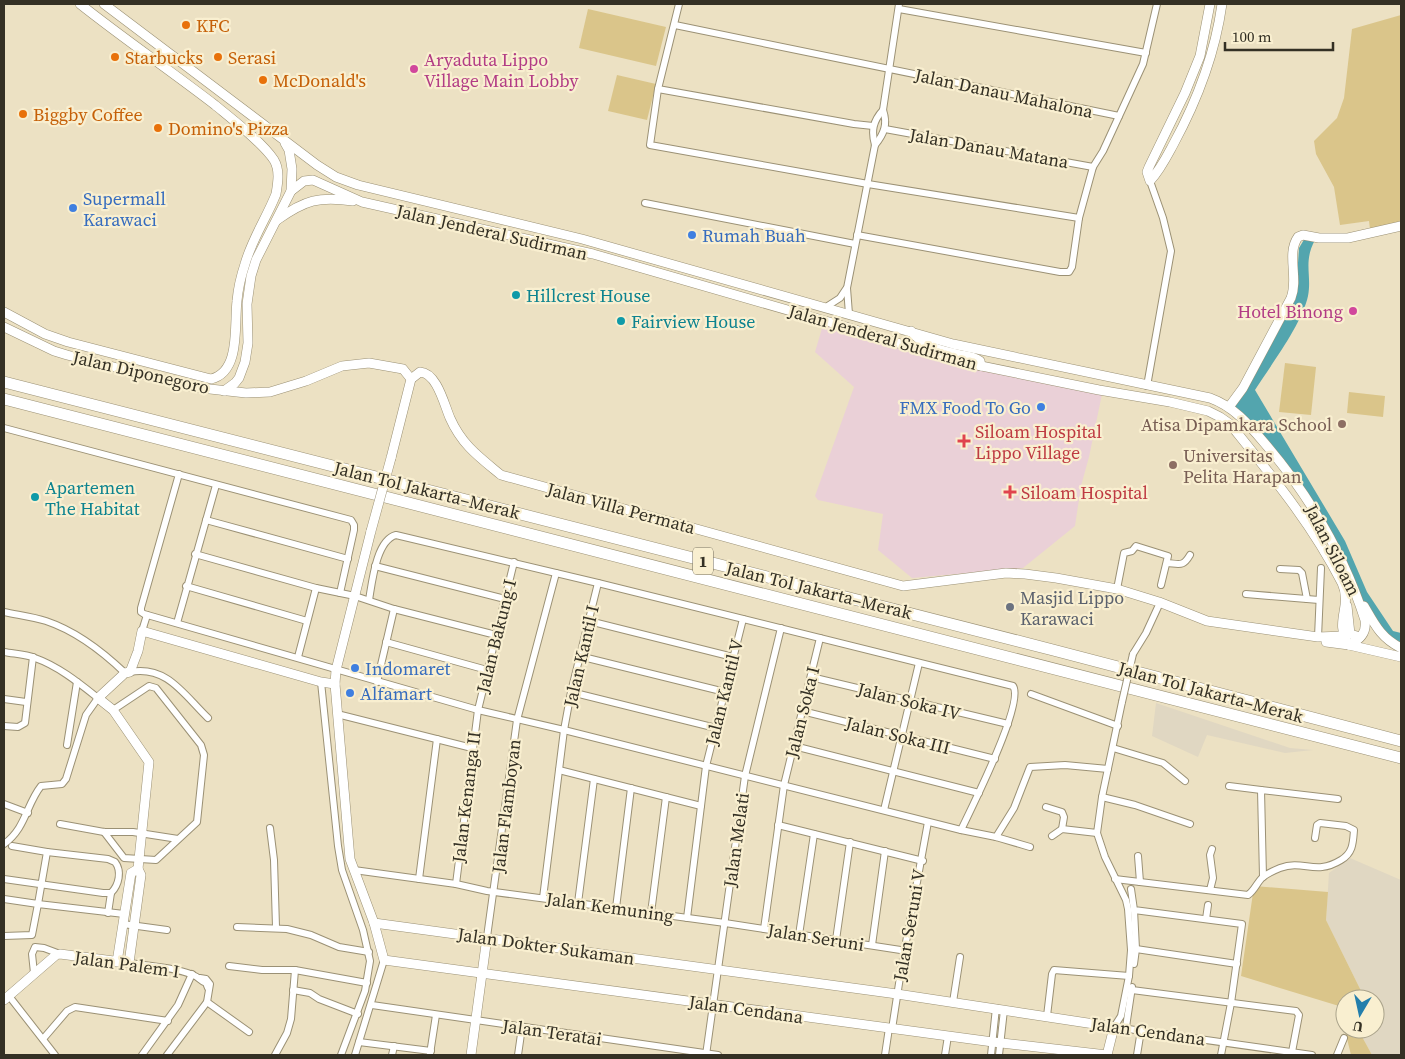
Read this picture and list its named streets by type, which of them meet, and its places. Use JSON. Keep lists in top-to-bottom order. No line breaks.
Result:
{"streets":{"highway":["Jalan Tol Jakarta–Merak","1"],"street":["Jalan Danau Mahalona","Jalan Danau Matana","Jalan Jenderal Sudirman","Jalan Diponegoro","Jalan Villa Permata","Jalan Siloam","Jalan Bakung I","Jalan Kantil I","Jalan Kantil V","Jalan Soka IV","Jalan Soka I","Jalan Soka III","Jalan Kenanga II","Jalan Flamboyan","Jalan Melati","Jalan Kemuning","Jalan Seruni V","Jalan Seruni","Jalan Dokter Sukaman","Jalan Palem I","Jalan Cendana","Jalan Teratai"]},"crossings":[["Jalan Jenderal Sudirman","Jalan Diponegoro"],["Jalan Jenderal Sudirman","Jalan Villa Permata"],["Jalan Jenderal Sudirman","Jalan Siloam"],["Jalan Bakung I","Jalan Kantil I"],["Jalan Bakung I","Jalan Kantil V"],["Jalan Bakung I","Jalan Soka IV"],["Jalan Bakung I","Jalan Soka I"],["Jalan Bakung I","Jalan Soka III"],["Jalan Bakung I","Jalan Kenanga II"],["Jalan Bakung I","Jalan Flamboyan"],["Jalan Bakung I","Jalan Melati"],["Jalan Kantil I","Jalan Kemuning"],["Jalan Kantil V","Jalan Kemuning"],["Jalan Soka IV","Jalan Soka I"],["Jalan Soka I","Jalan Soka III"],["Jalan Soka I","Jalan Seruni"],["Jalan Kenanga II","Jalan Kemuning"],["Jalan Flamboyan","Jalan Kemuning"],["Jalan Flamboyan","Jalan Dokter Sukaman"],["Jalan Melati","Jalan Kemuning"],["Jalan Melati","Jalan Seruni"],["Jalan Melati","Jalan Dokter Sukaman"],["Jalan Melati","Jalan Cendana"],["Jalan Melati","Jalan Teratai"],["Jalan Kemuning","Jalan Seruni"],["Jalan Seruni V","Jalan Seruni"],["Jalan Seruni V","Jalan Cendana"],["Jalan Dokter Sukaman","Jalan Cendana"]],"places":{"other":["KFC","Starbucks","Serasi","Aryaduta Lippo Village Main Lobby","McDonald's","Biggby Coffee","Domino's Pizza","Supermall Karawaci","Rumah Buah","Hillcrest House","Hotel Binong","Fairview House","FMX Food To Go","Atisa Dipamkara School","Universitas Pelita Harapan","Apartemen The Habitat","Masjid Lippo Karawaci","Indomaret","Alfamart"],"health":["Siloam Hospital Lippo Village","Siloam Hospital"]},"scale_bar":"100 m","north":"bottom"}
